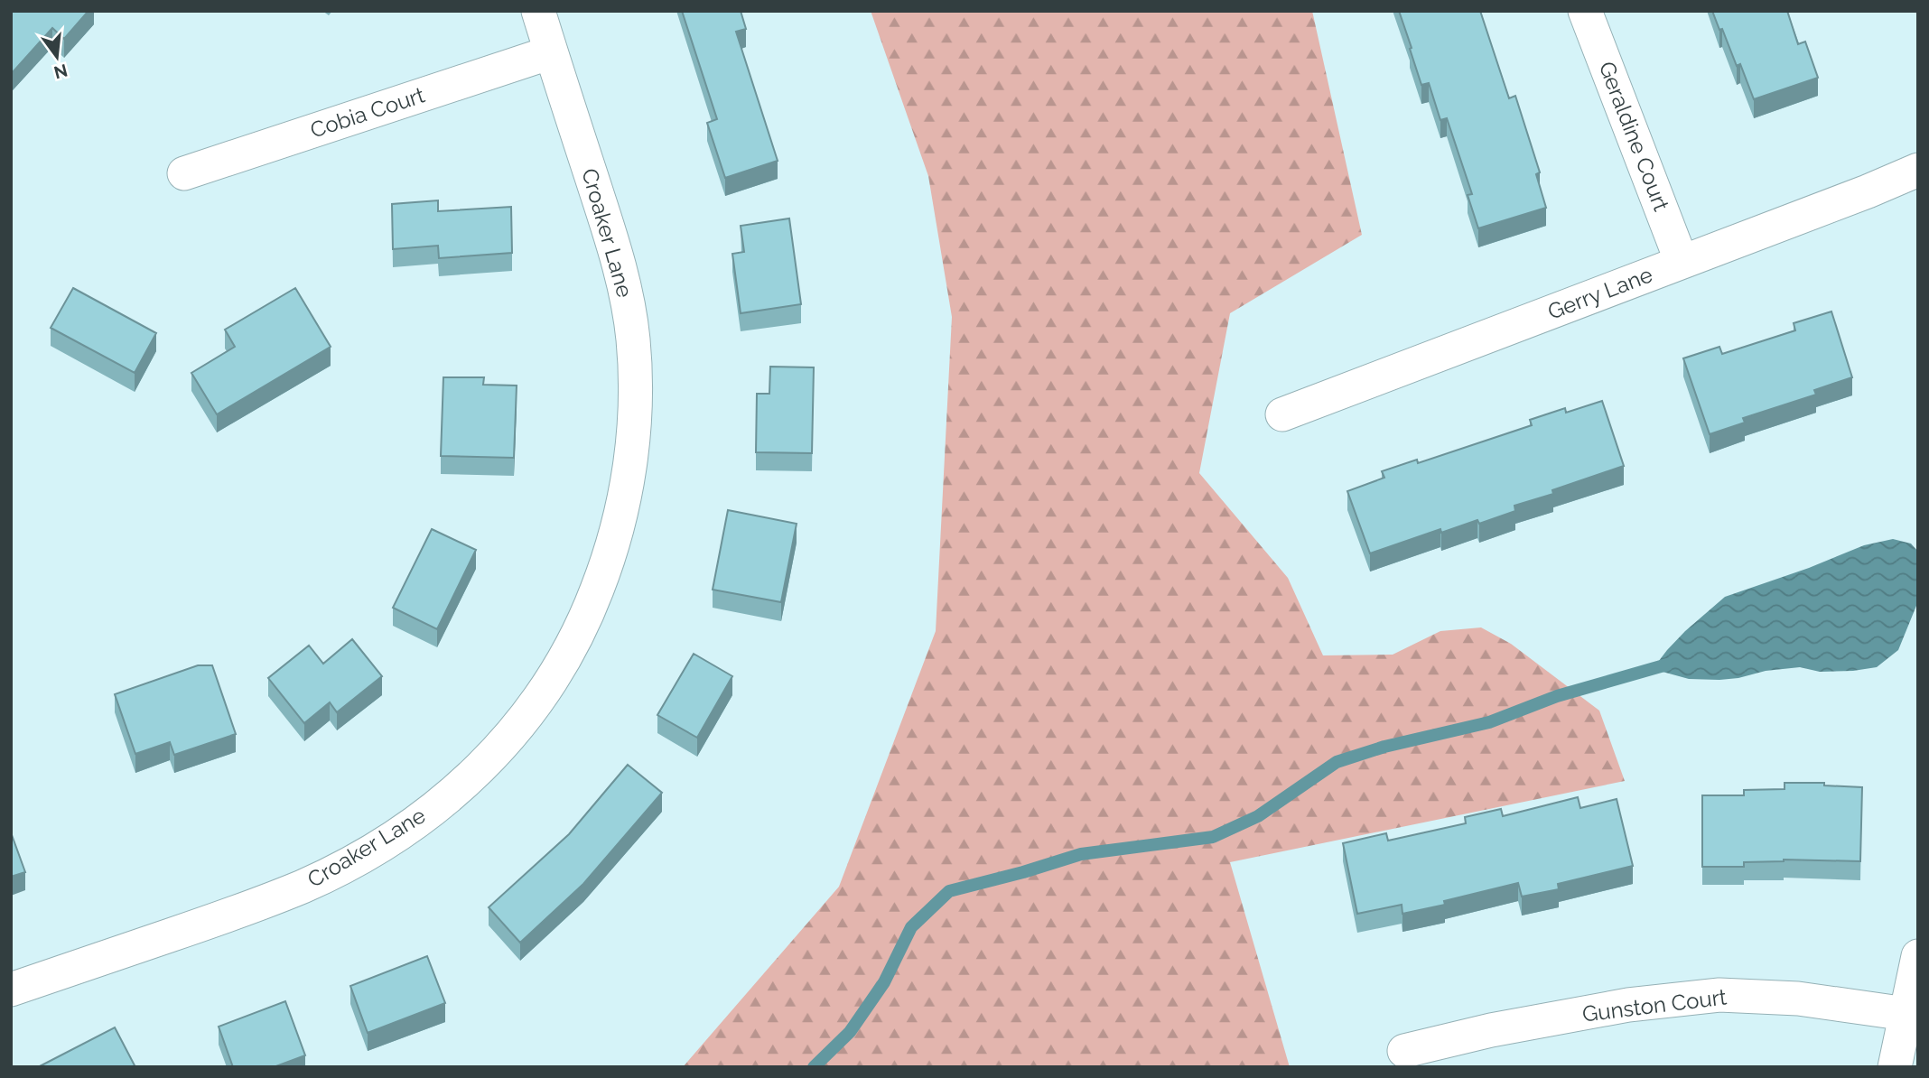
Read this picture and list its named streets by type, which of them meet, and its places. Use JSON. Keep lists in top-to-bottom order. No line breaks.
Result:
{"streets":{"street":["Cobia Court","Geraldine Court","Croaker Lane","Gerry Lane","Gunston Court"]},"crossings":[["Cobia Court","Croaker Lane"],["Geraldine Court","Gerry Lane"]],"north":"bottom"}
